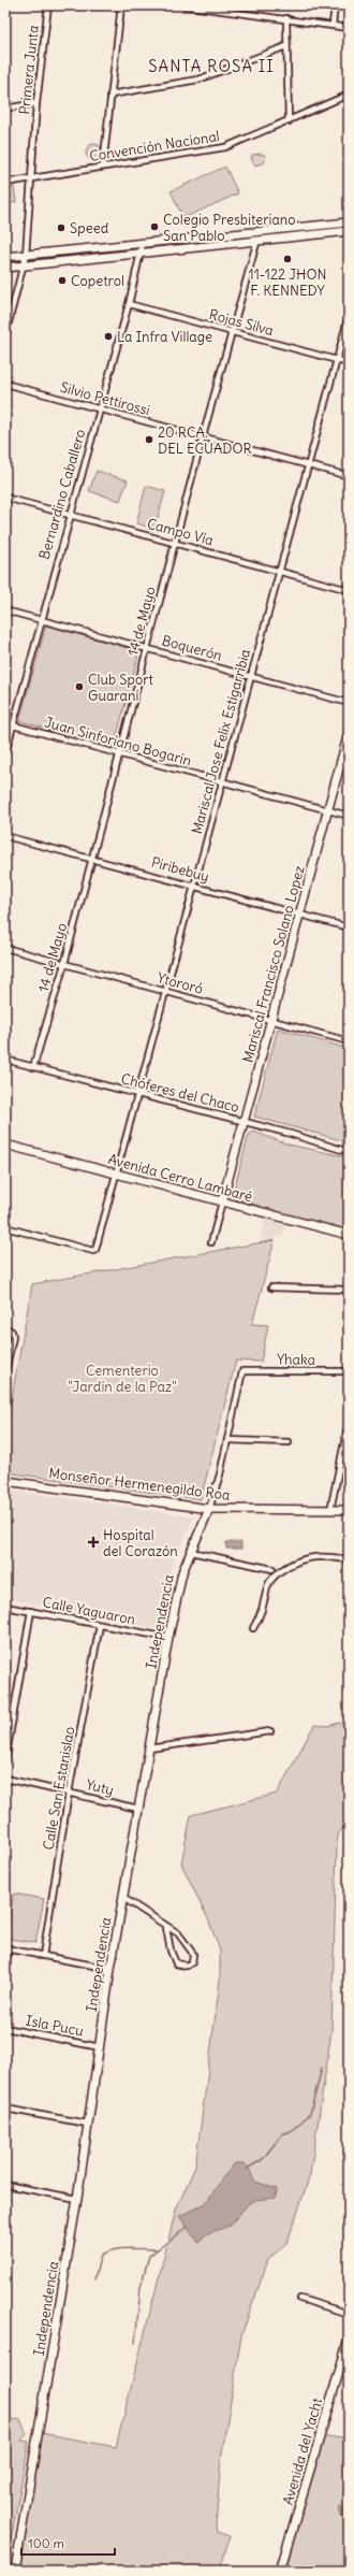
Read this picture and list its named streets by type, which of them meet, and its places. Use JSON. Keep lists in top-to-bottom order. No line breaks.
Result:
{"streets":{"street":["Primera Junta","Convención Nacional","Rojas Silva","Silvio Pettirossi","Bernardino Caballero","Campo Vía","14 de Mayo","Boquerón","Juan Sinforiano Bogarín","Mariscal Jose Felix Estigarribia","Piribebuy","Mariscal Francisco Solano Lopez","Ytororó","Chóferes del Chaco","Avenida Cerro Lambaré","Yhaka","Monseñor Hermenegildo Roa","Calle Yaguaron","Independencia","Yuty","Calle San Estanislao","Isla Pucu","Avenida del Yacht"]},"crossings":[["Primera Junta","Convención Nacional"],["Rojas Silva","Bernardino Caballero"],["Rojas Silva","14 de Mayo"],["Rojas Silva","Mariscal Jose Felix Estigarribia"],["Silvio Pettirossi","Bernardino Caballero"],["Silvio Pettirossi","14 de Mayo"],["Silvio Pettirossi","Mariscal Jose Felix Estigarribia"],["Bernardino Caballero","Campo Vía"],["Bernardino Caballero","Boquerón"],["Bernardino Caballero","Juan Sinforiano Bogarín"],["Campo Vía","14 de Mayo"],["Campo Vía","Mariscal Jose Felix Estigarribia"],["14 de Mayo","Boquerón"],["14 de Mayo","Juan Sinforiano Bogarín"],["14 de Mayo","Piribebuy"],["14 de Mayo","Ytororó"],["14 de Mayo","Chóferes del Chaco"],["Boquerón","Mariscal Jose Felix Estigarribia"],["Juan Sinforiano Bogarín","Mariscal Jose Felix Estigarribia"],["Juan Sinforiano Bogarín","Mariscal Francisco Solano Lopez"],["Mariscal Jose Felix Estigarribia","Piribebuy"],["Mariscal Jose Felix Estigarribia","Ytororó"],["Mariscal Jose Felix Estigarribia","Chóferes del Chaco"],["Mariscal Jose Felix Estigarribia","Avenida Cerro Lambaré"],["Piribebuy","Mariscal Francisco Solano Lopez"],["Mariscal Francisco Solano Lopez","Ytororó"],["Mariscal Francisco Solano Lopez","Chóferes del Chaco"],["Mariscal Francisco Solano Lopez","Avenida Cerro Lambaré"],["Yhaka","Independencia"],["Monseñor Hermenegildo Roa","Independencia"],["Calle Yaguaron","Independencia"],["Calle Yaguaron","Calle San Estanislao"],["Independencia","Yuty"],["Independencia","Isla Pucu"],["Yuty","Calle San Estanislao"]],"districts":["SANTA ROSA II"],"parks":["Cementerio \"Jardín de la Paz\""],"places":{"other":["Colegio Presbiteriano San Pablo","Speed","11-122 JHON F. KENNEDY","Copetrol","La Infra Village","20 RCA. DEL ECUADOR","Club Sport Guaraní"],"health":["Hospital del Corazón"]},"scale_bar":"100 m"}
